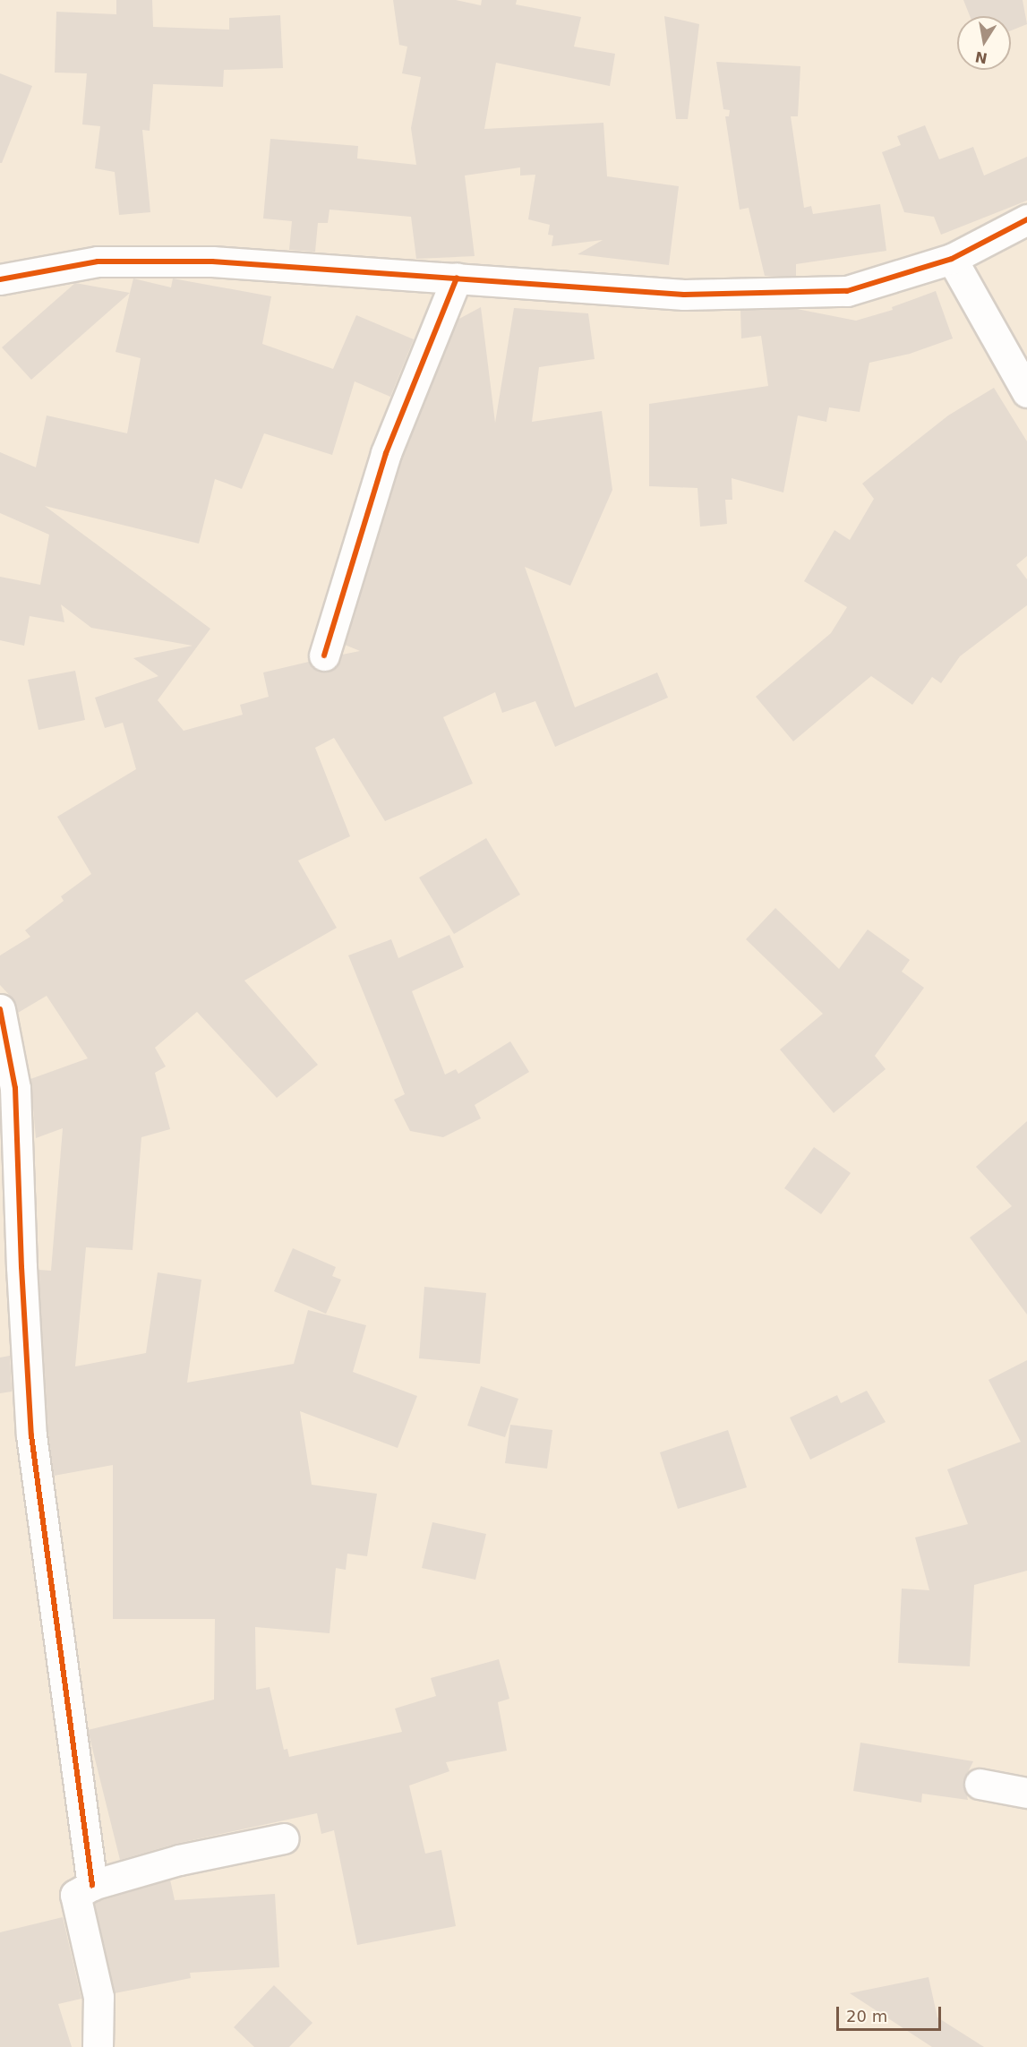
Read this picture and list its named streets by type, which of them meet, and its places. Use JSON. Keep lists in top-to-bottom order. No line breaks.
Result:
{"scale_bar":"20 m","north":"bottom"}
